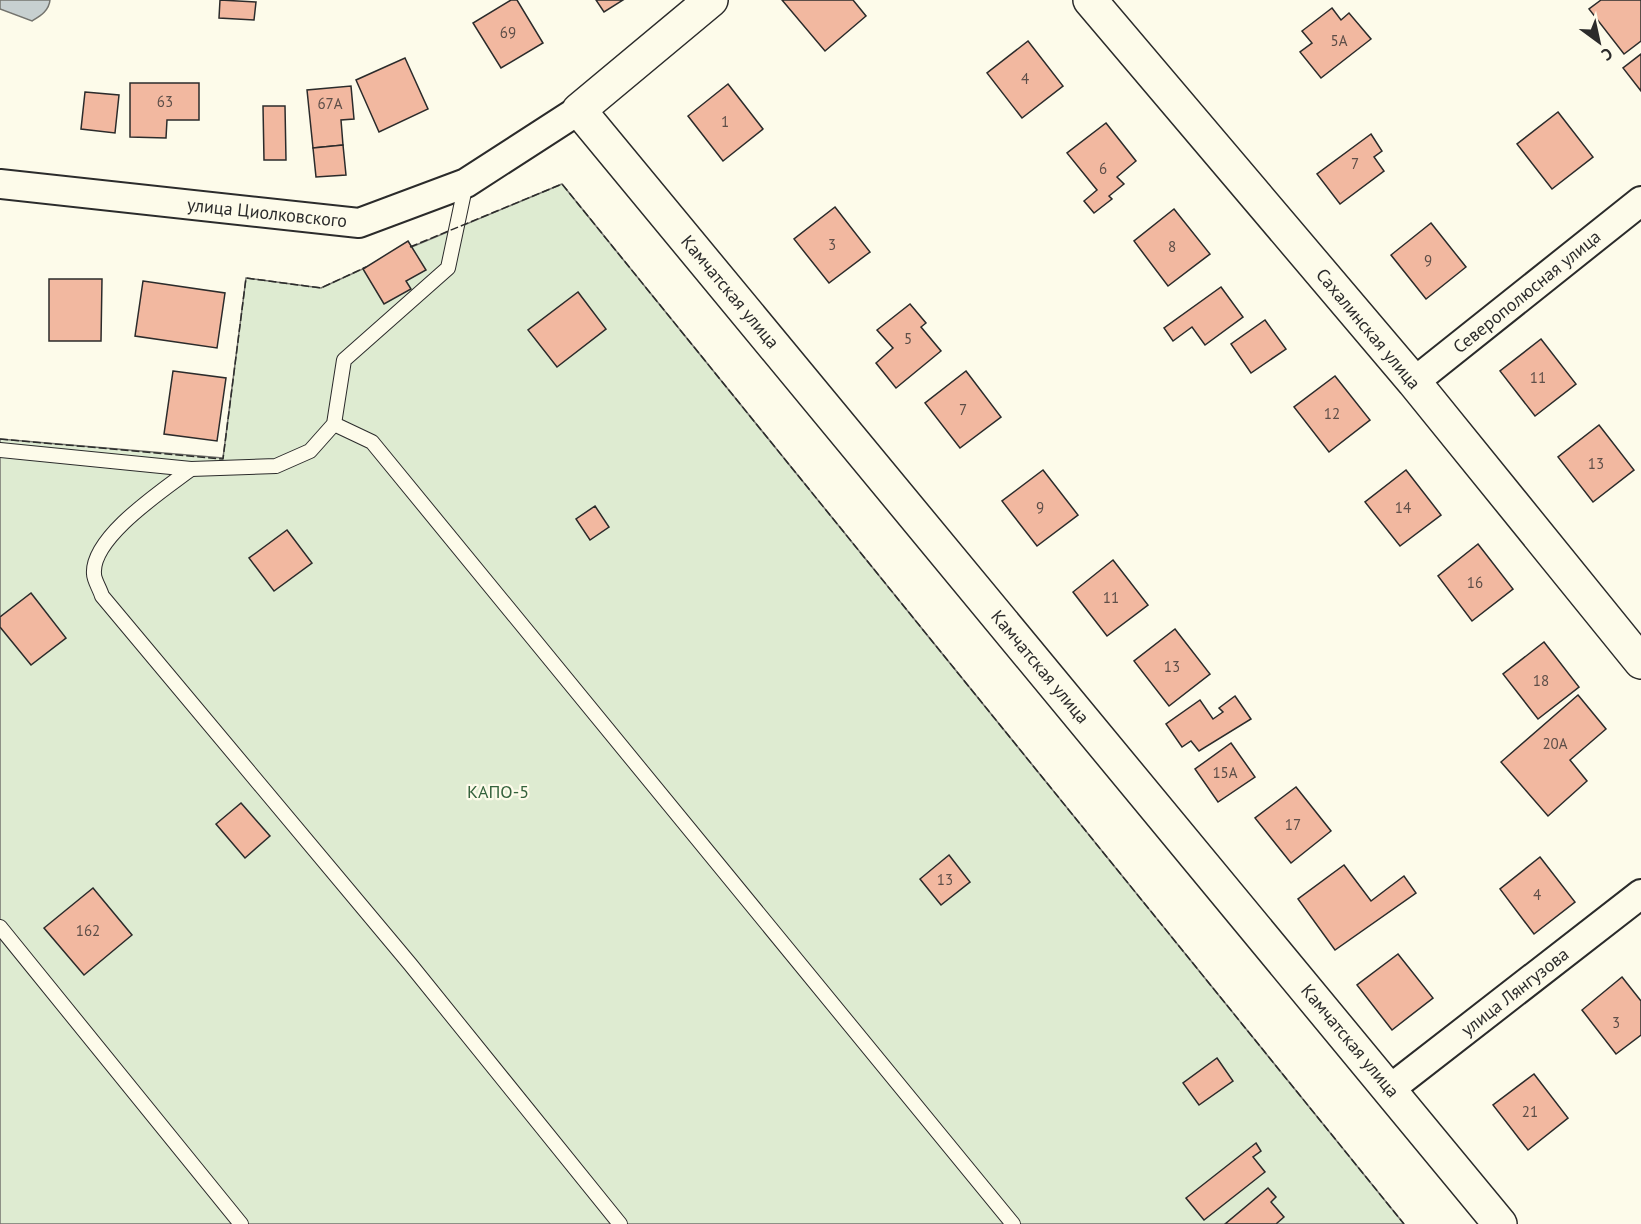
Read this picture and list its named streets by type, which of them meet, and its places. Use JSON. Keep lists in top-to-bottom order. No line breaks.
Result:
{"streets":{"main road":["Камчатская улица","Сахалинская улица"],"street":["улица Циолковского","Северополюсная улица","улица Лянгузова"]},"crossings":[["улица Циолковского","Камчатская улица"],["Камчатская улица","улица Лянгузова"],["Северополюсная улица","Сахалинская улица"]],"parks":["КАПО-5"],"house_numbers":["69","5А","4","63","67А","1","7","6","3","8","9","5","11","7","12","13","9","14","16","11","13","18","20А","15А","17","13","4","162","3","21"],"north":"bottom right"}
